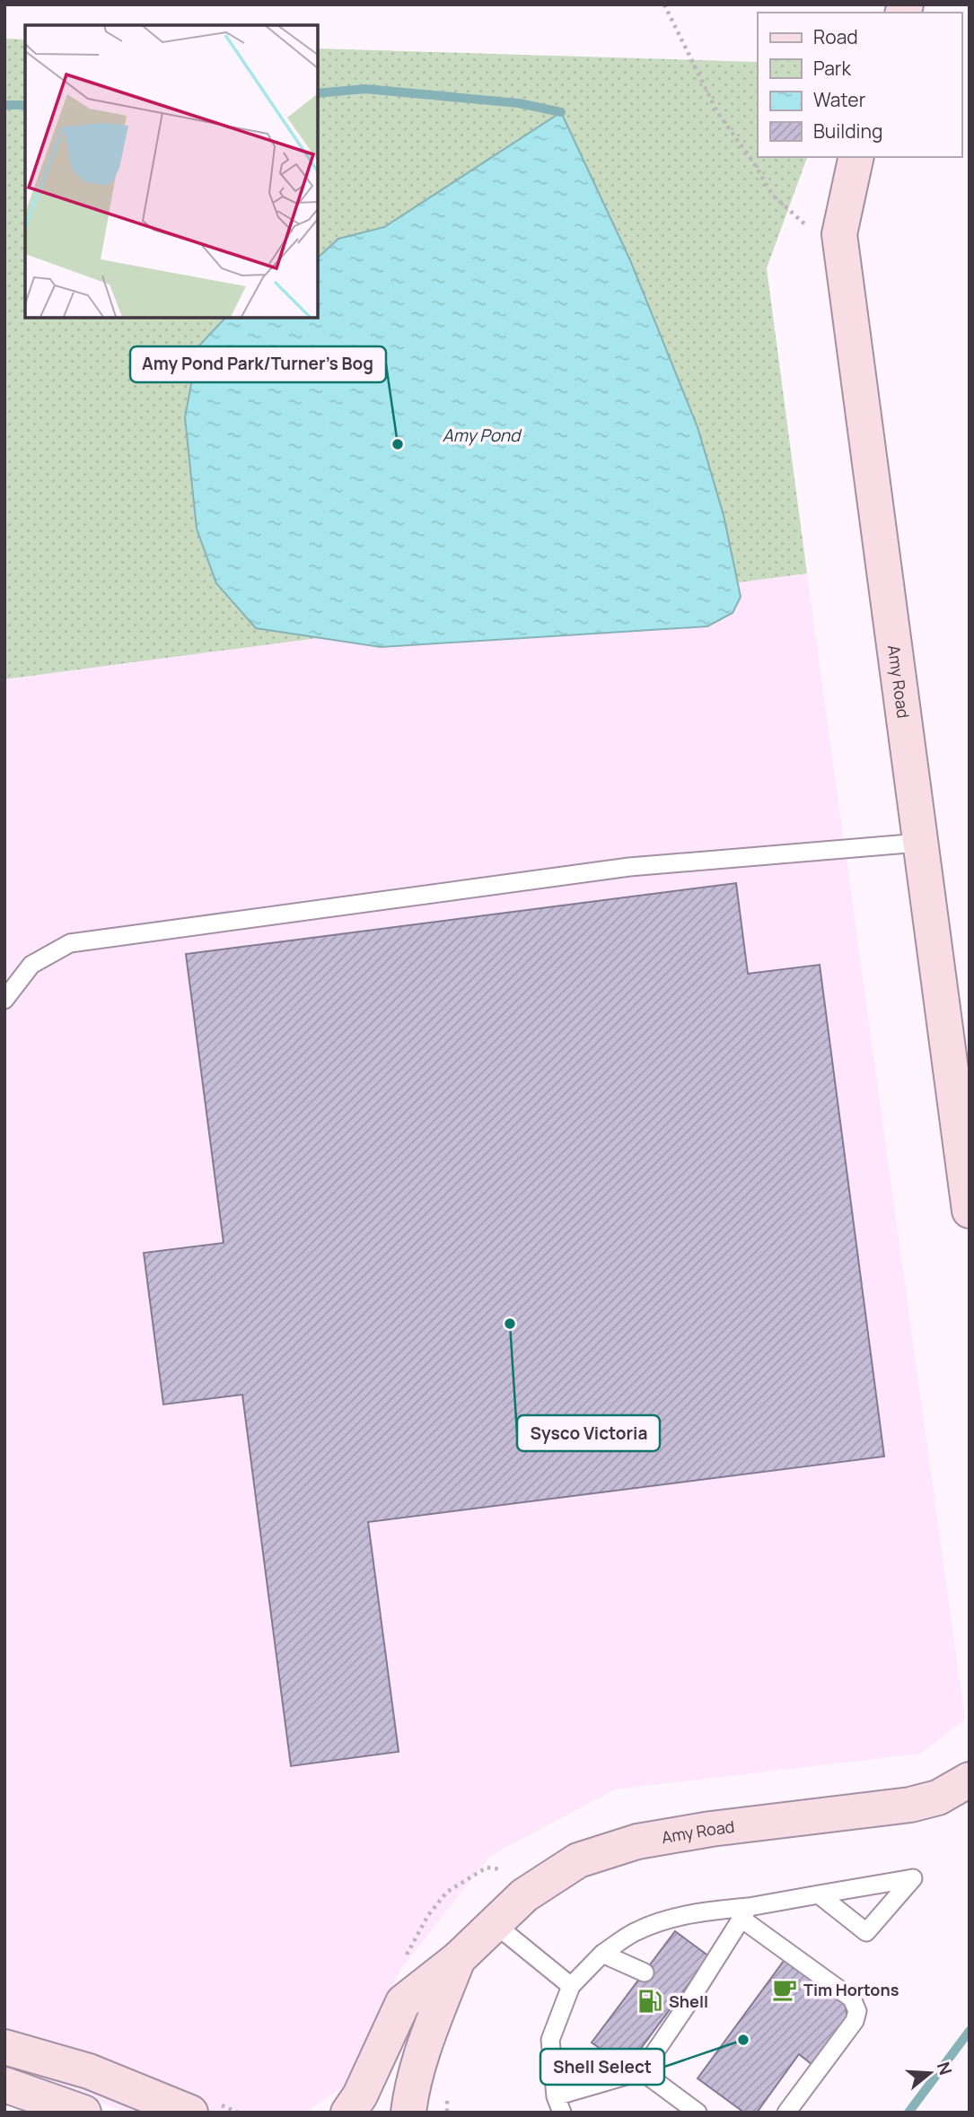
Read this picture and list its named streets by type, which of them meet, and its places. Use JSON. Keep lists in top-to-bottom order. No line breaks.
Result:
{"streets":{"street":["Amy Road"]},"water":["Amy Pond"],"places":{"other":["Amy Pond Park/Turner's Bog","Sysco Victoria","Shell Select"],"cafe":["Tim Hortons"],"fuel station":["Shell"]},"legend":["Road","Park","Water","Building"],"north":"right"}
